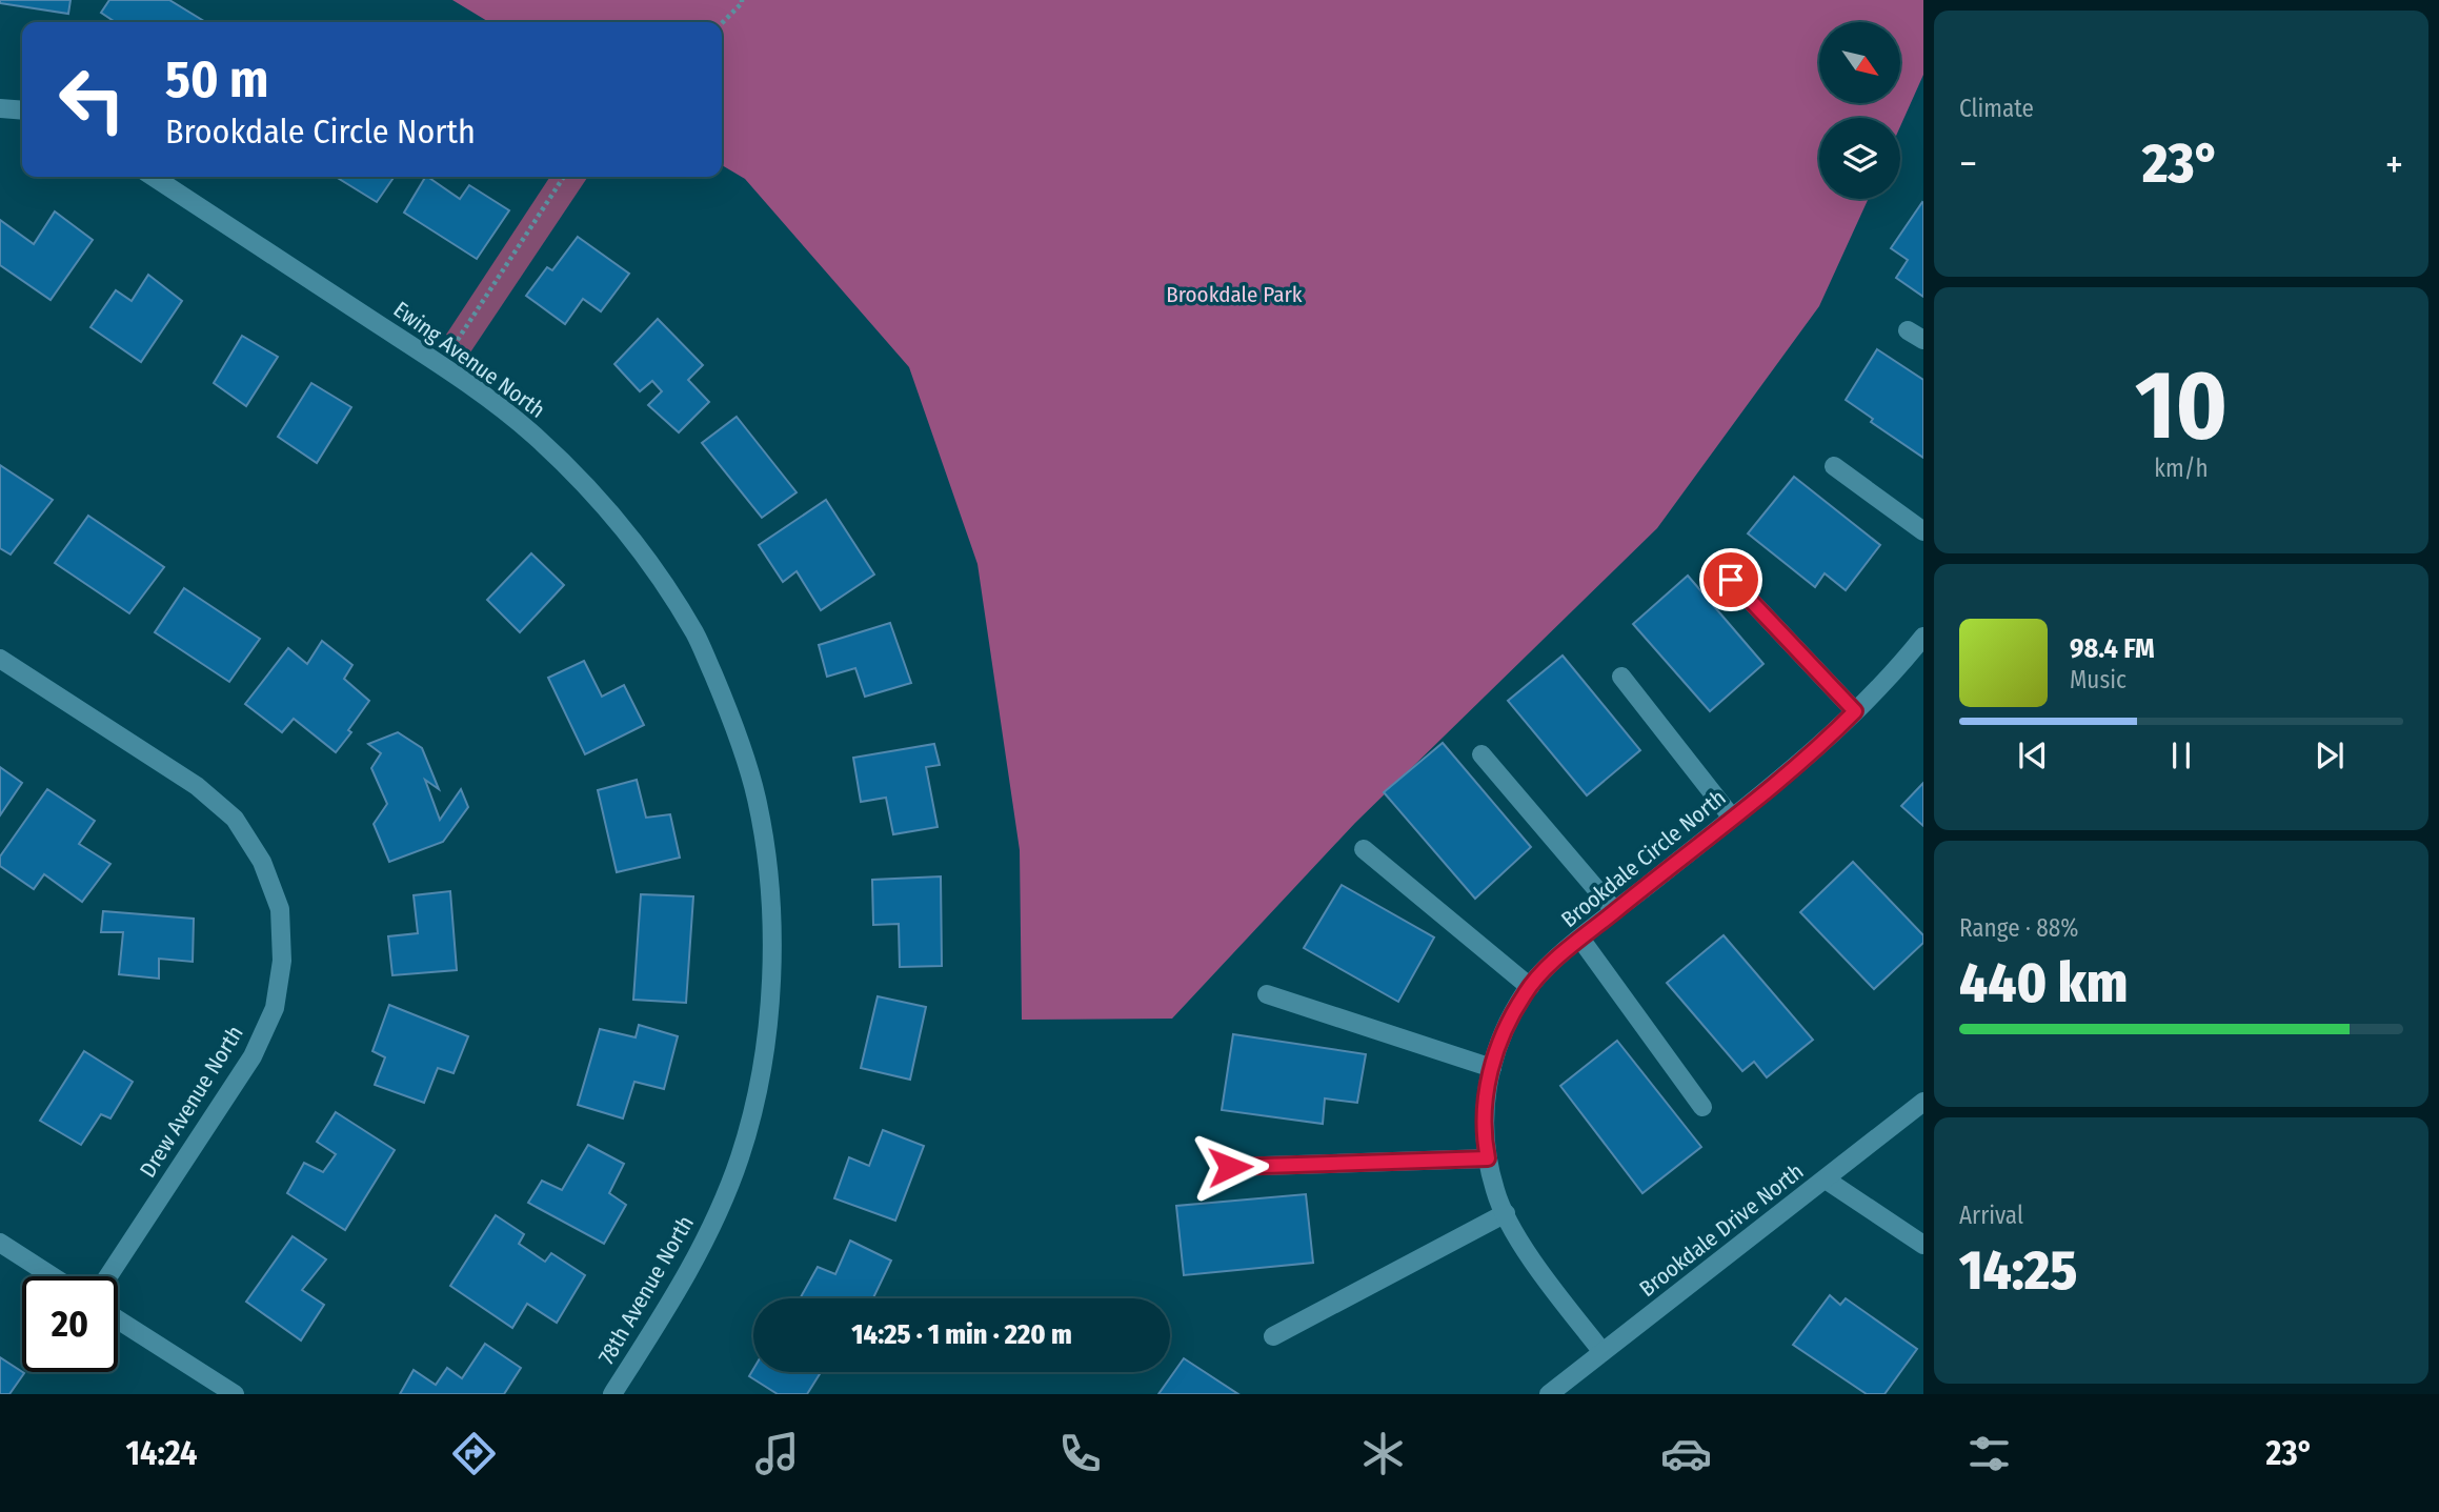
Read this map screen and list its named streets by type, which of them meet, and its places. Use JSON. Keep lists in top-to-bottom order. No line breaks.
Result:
{"streets":{"street":["Ewing Avenue North","Brookdale Circle North","Drew Avenue North","Brookdale Drive North","78th Avenue North"]},"crossings":[["Ewing Avenue North","78th Avenue North"],["Brookdale Circle North","Brookdale Drive North"]],"parks":["Brookdale Park"],"north":"bottom right","page":{"tile":["Climate",["10","km/h"],["Range · 88%","440 km"],["Arrival","14:25"]],"turn":["50 m","Brookdale Circle North"],"heat":["−","23°","+"],"song":["98.4 FM","Music"],"limit":"20","trip":"14:25 · 1 min · 220 m","tabs":["14:24","23°"]}}
